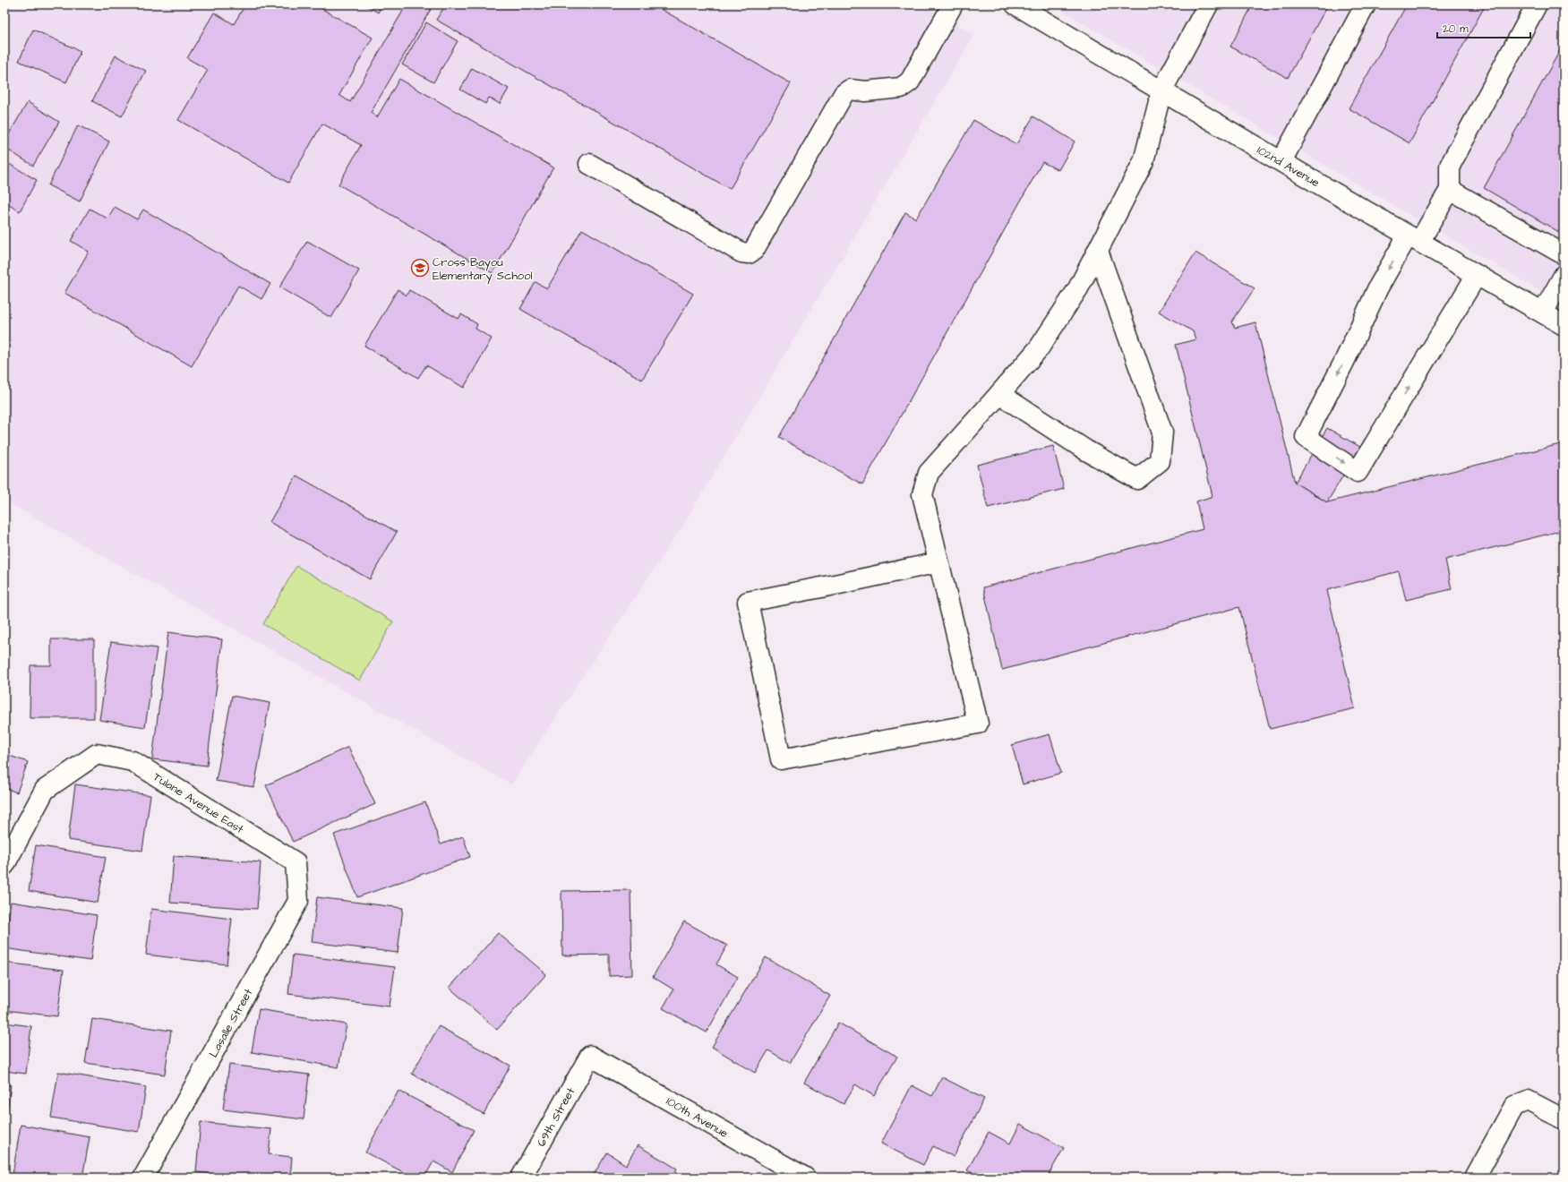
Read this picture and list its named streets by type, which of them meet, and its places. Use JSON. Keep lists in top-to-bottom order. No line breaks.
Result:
{"streets":{"street":["102nd Avenue","Tulane Avenue East","Lasalle Street","69th Street","100th Avenue"]},"crossings":[["Tulane Avenue East","Lasalle Street"],["69th Street","100th Avenue"]],"places":{"school or university":["Cross Bayou Elementary School"]},"scale_bar":"20 m"}
